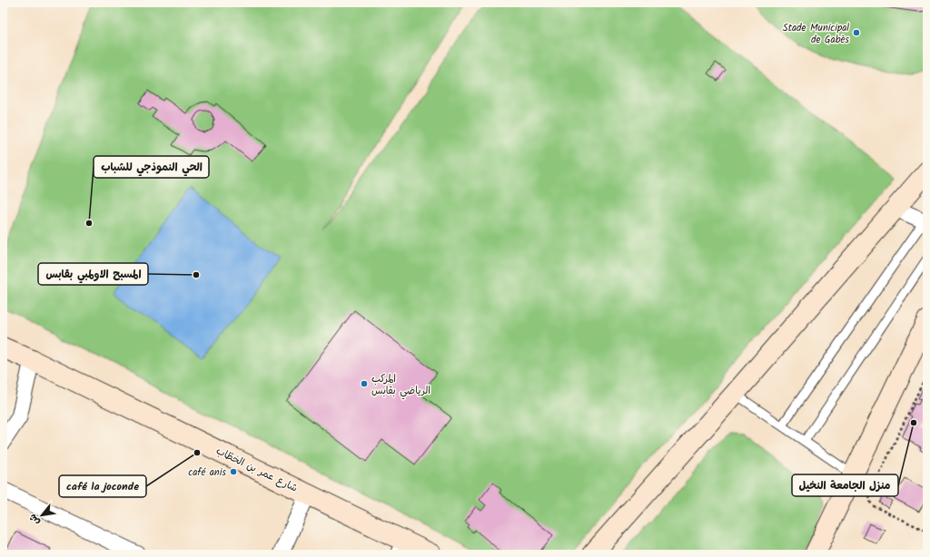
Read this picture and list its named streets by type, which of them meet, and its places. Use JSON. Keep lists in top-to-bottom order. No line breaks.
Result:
{"streets":{"street":["شارع عمر بن الخطّاب"]},"places":["Stade Municipal de Gabès","الحي النموذجي للشباب","المسبح الاولمبي بقابس","المركب الرياضي بقابس","منزل الجامعة النخيل","café la joconde","café anis"],"north":"bottom left"}
